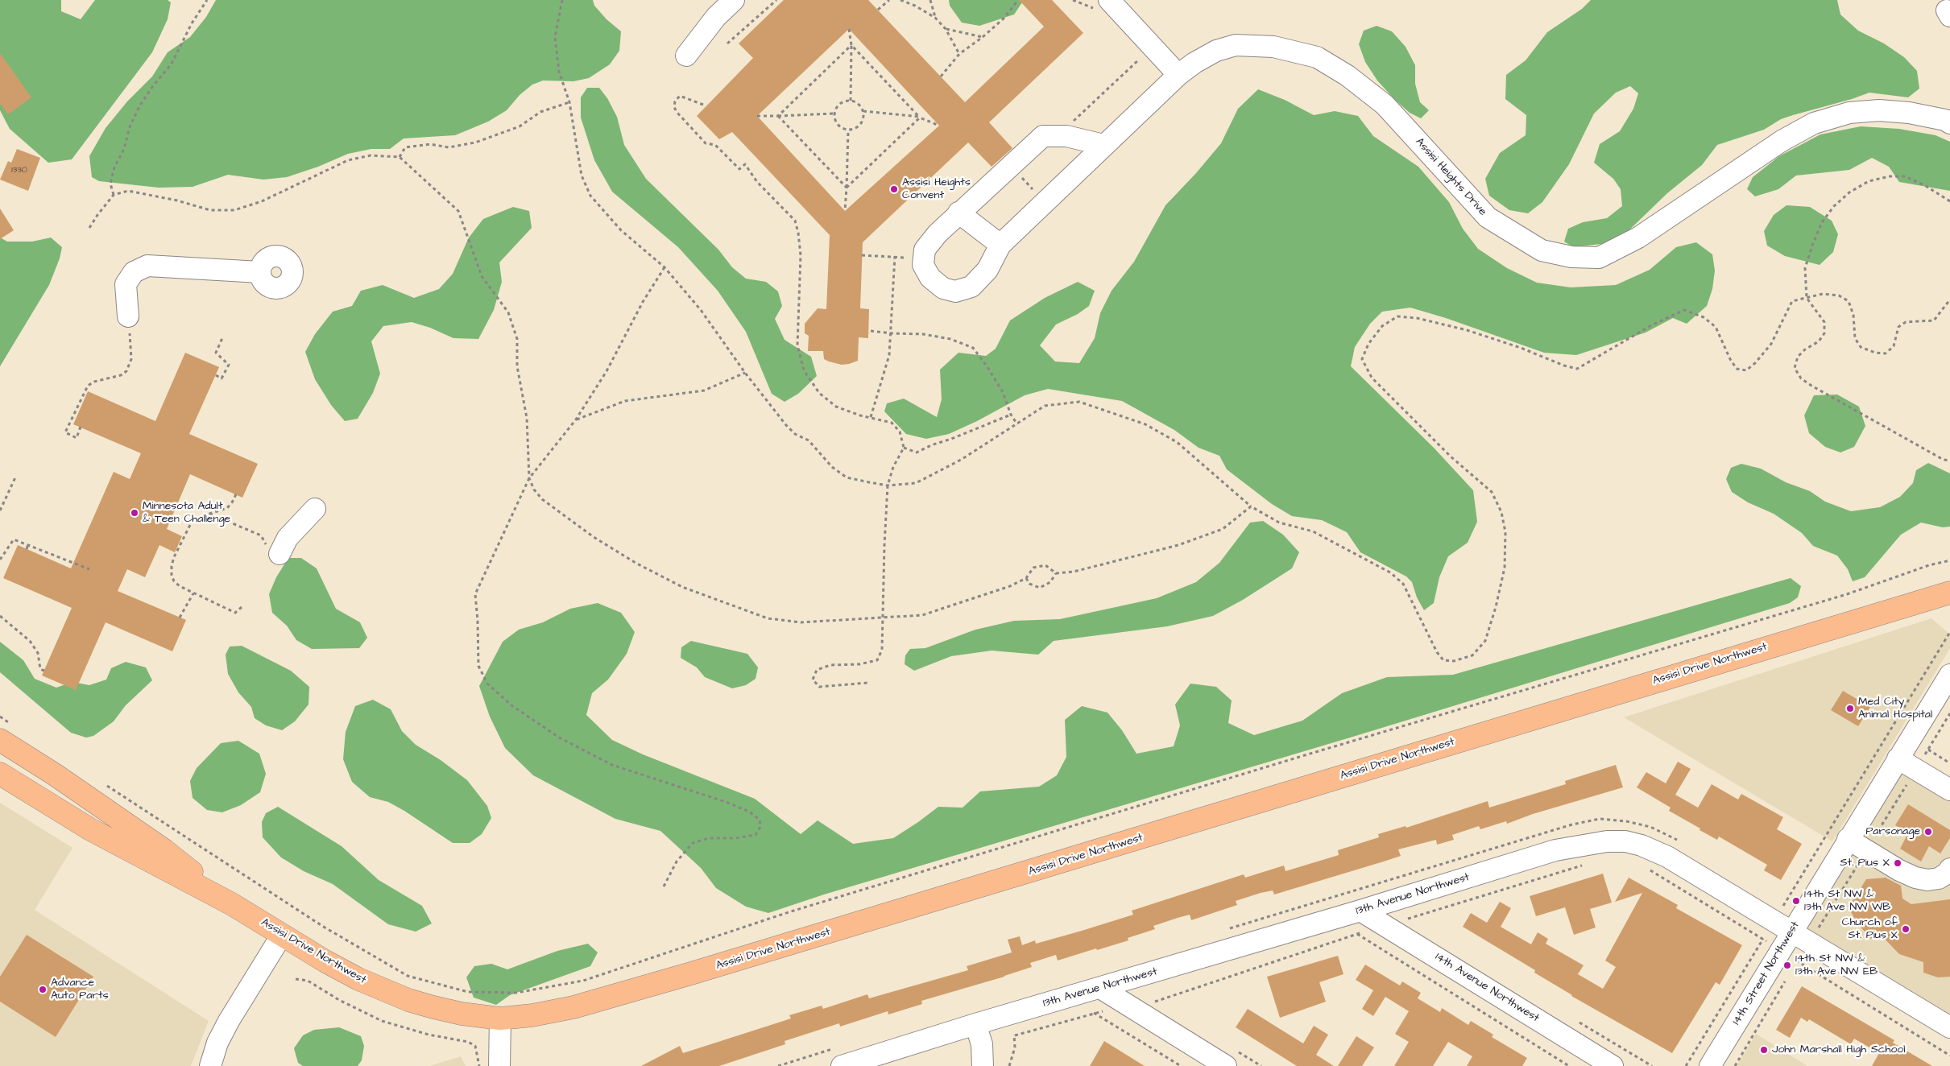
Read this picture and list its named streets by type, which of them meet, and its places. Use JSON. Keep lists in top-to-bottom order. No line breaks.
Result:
{"streets":{"main road":["Assisi Drive Northwest"],"street":["Assisi Heights Drive","13th Avenue Northwest","14th Street Northwest","14th Avenue Northwest"]},"crossings":[["13th Avenue Northwest","14th Street Northwest"],["13th Avenue Northwest","14th Avenue Northwest"]],"places":["Assisi Heights Convent","Minnesota Adult & Teen Challenge","Med City Animal Hospital","Parsonage","St. Pius X","14th St NW & 13th Ave NW WB","Church of St. Pius X","14th St NW & 13th Ave NW EB","Advance Auto Parts","John Marshall High School"],"house_numbers":["1330"]}
